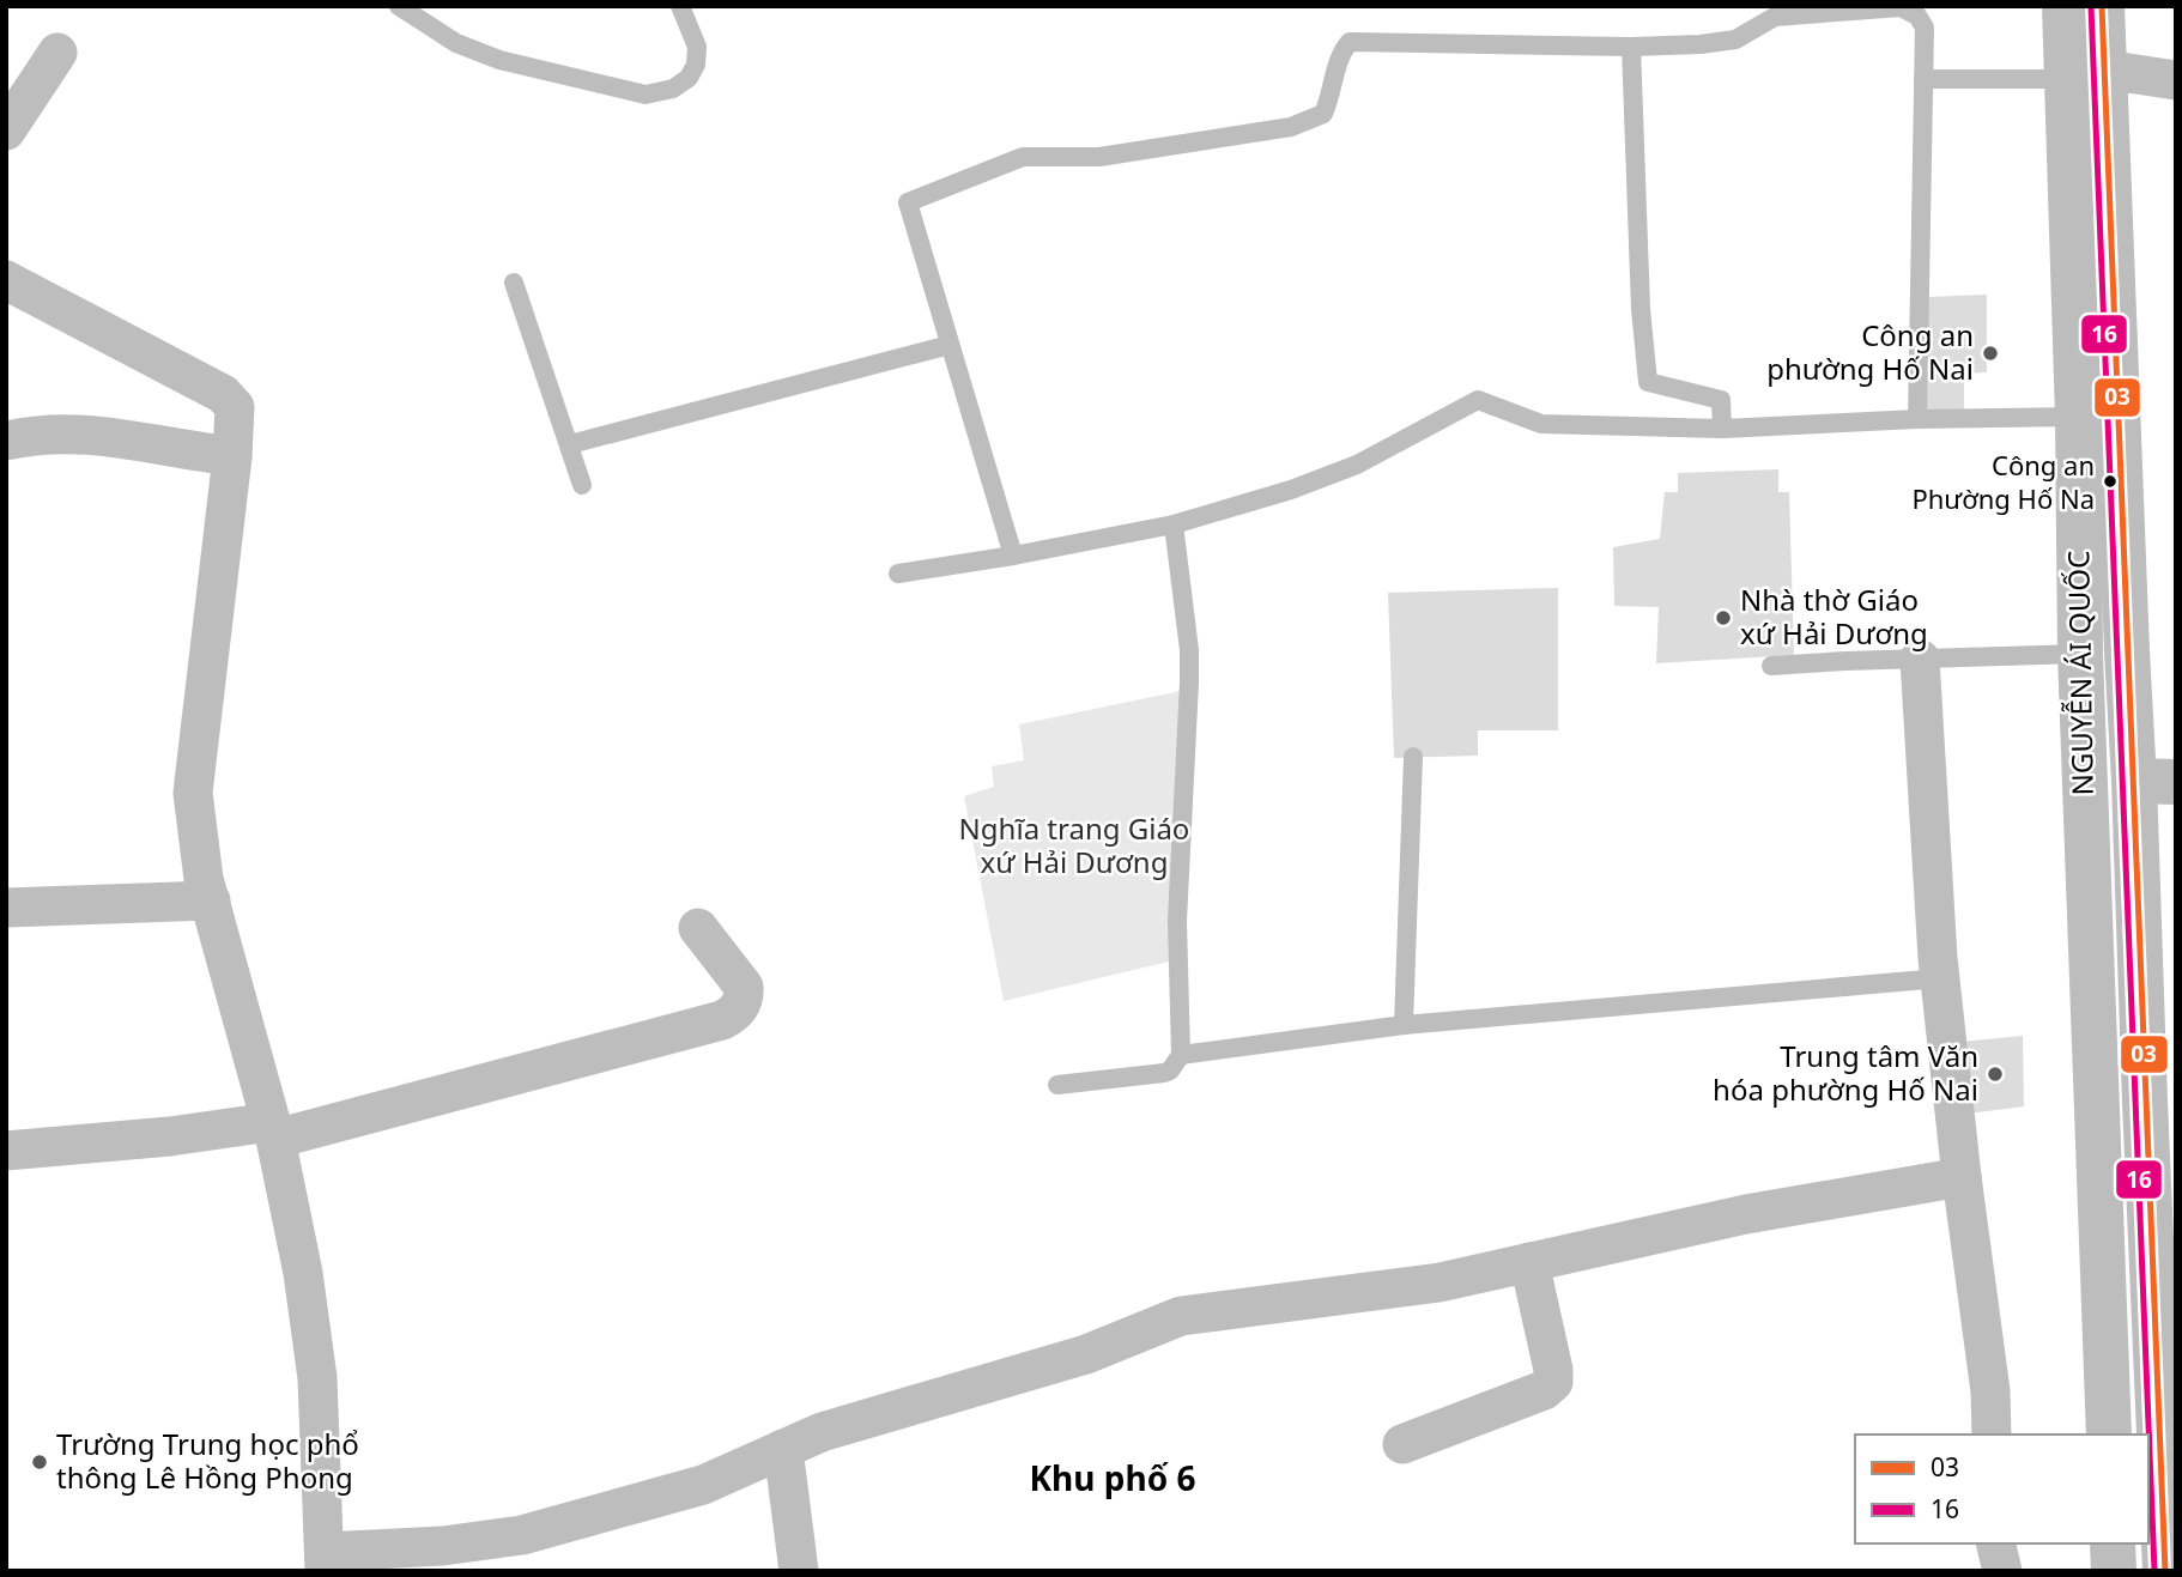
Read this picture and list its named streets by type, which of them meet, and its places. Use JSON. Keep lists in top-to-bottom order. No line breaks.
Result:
{"streets":{"main road":["NGUYỄN ÁI QUỐC"]},"districts":["Khu phố 6"],"parks":["Nghĩa trang Giáo xứ Hải Dương"],"places":["Công an phường Hố Nai","Công an Phường Hố Na","Nhà thờ Giáo xứ Hải Dương","Trung tâm Văn hóa phường Hố Nai","Trường Trung học phổ thông Lê Hồng Phong"],"lines":["transit line 03","transit line 16"],"legend":["03","16"]}
